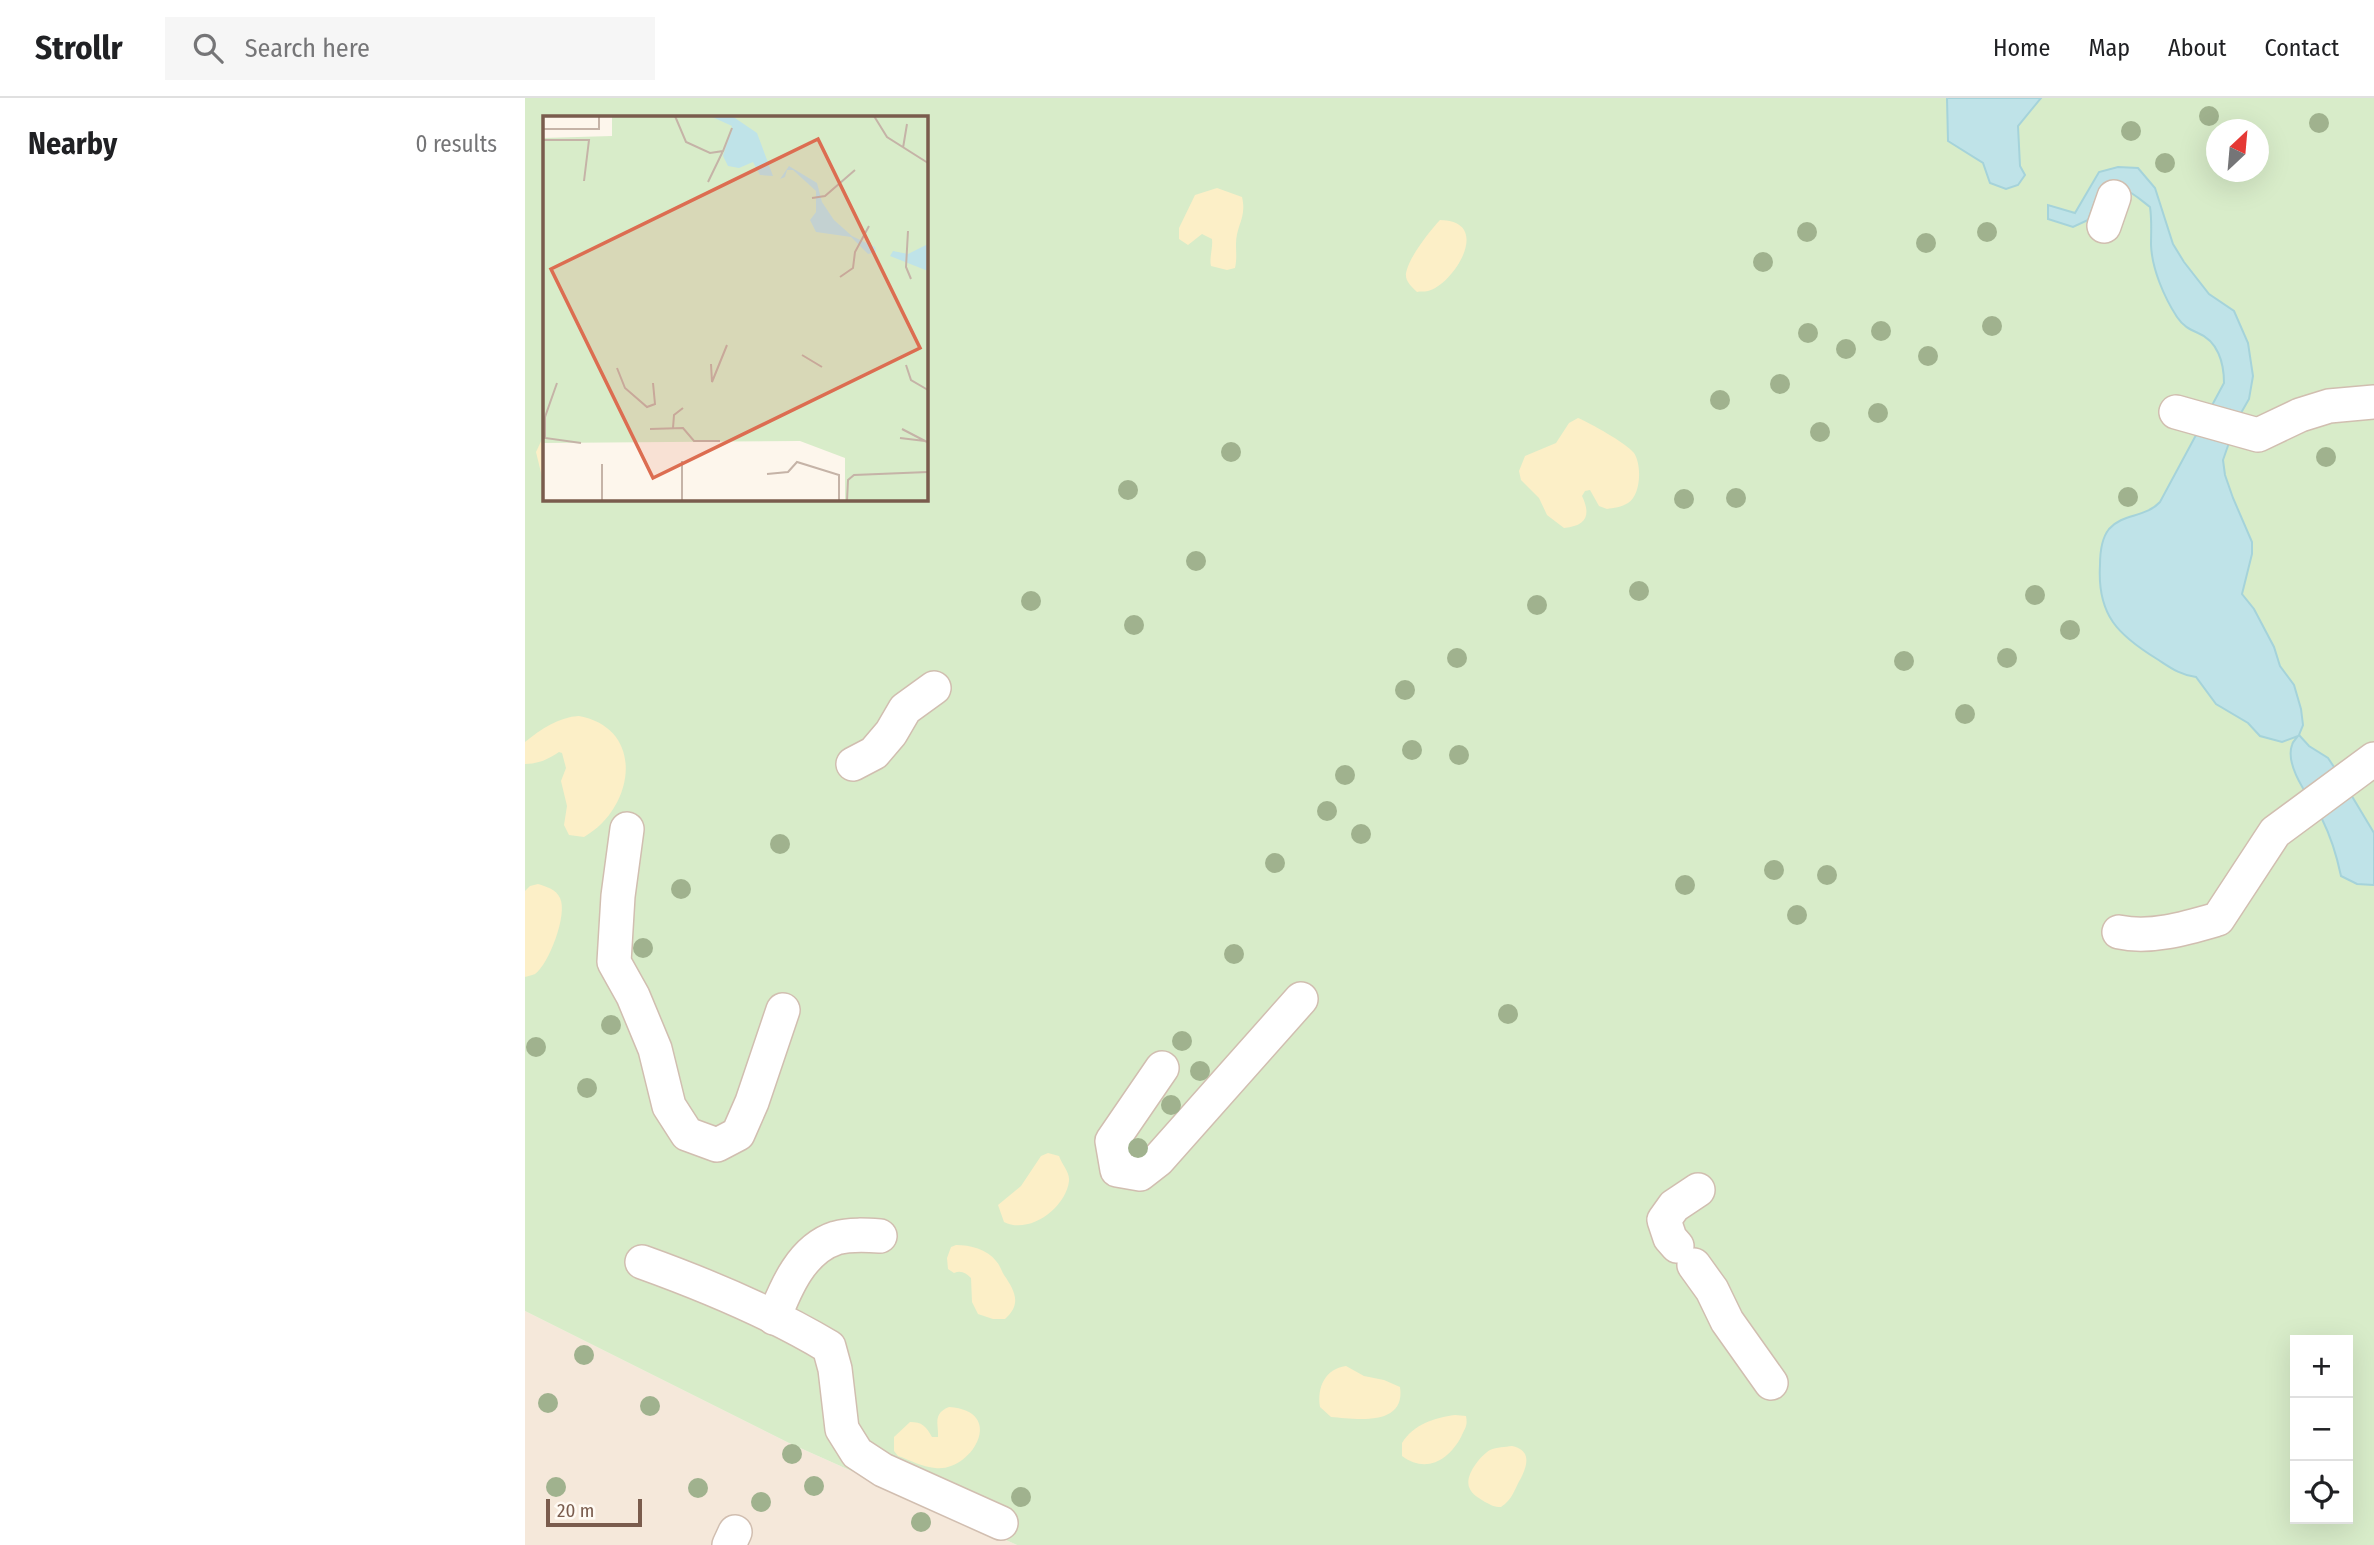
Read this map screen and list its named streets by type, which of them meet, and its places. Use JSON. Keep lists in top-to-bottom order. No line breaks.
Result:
{"scale_bar":"20 m","north":"top right","page":{"header":"Strollr","search":"Search here","nav":["Home","Map","About","Contact"],"heading":["Nearby","0 results"],"map_buttons":["+","−"],"scale":"20 m"}}
